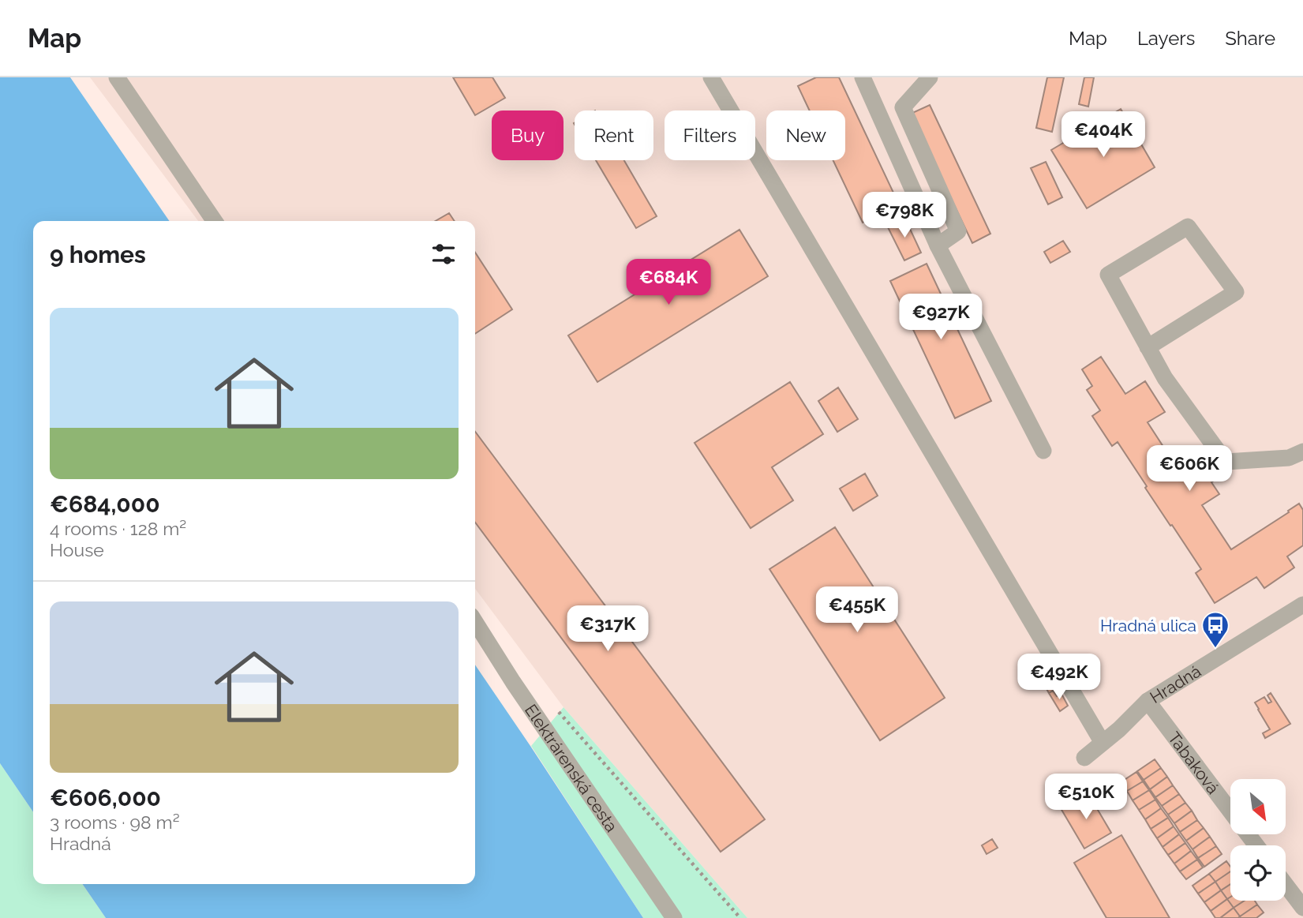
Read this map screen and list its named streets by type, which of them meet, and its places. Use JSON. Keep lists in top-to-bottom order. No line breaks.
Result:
{"streets":{"street":["Hradná","Tabaková","Elektrárenská cesta"]},"crossings":[["Hradná","Tabaková"]],"places":{"bus stop":["Hradná ulica"]},"north":"bottom right","page":{"header":"Map","nav":["Map","Layers","Share"],"chip":["Buy","Rent","Filters","New"],"price":["€404K","€798K","€684K","€927K","€606K","€455K","€317K","€492K","€510K"],"heading":"9 homes","list":[{"name":"€684,000","note":"4 rooms · 128 m² · House"},{"name":"€606,000","note":"3 rooms · 98 m² · Hradná"}]}}
